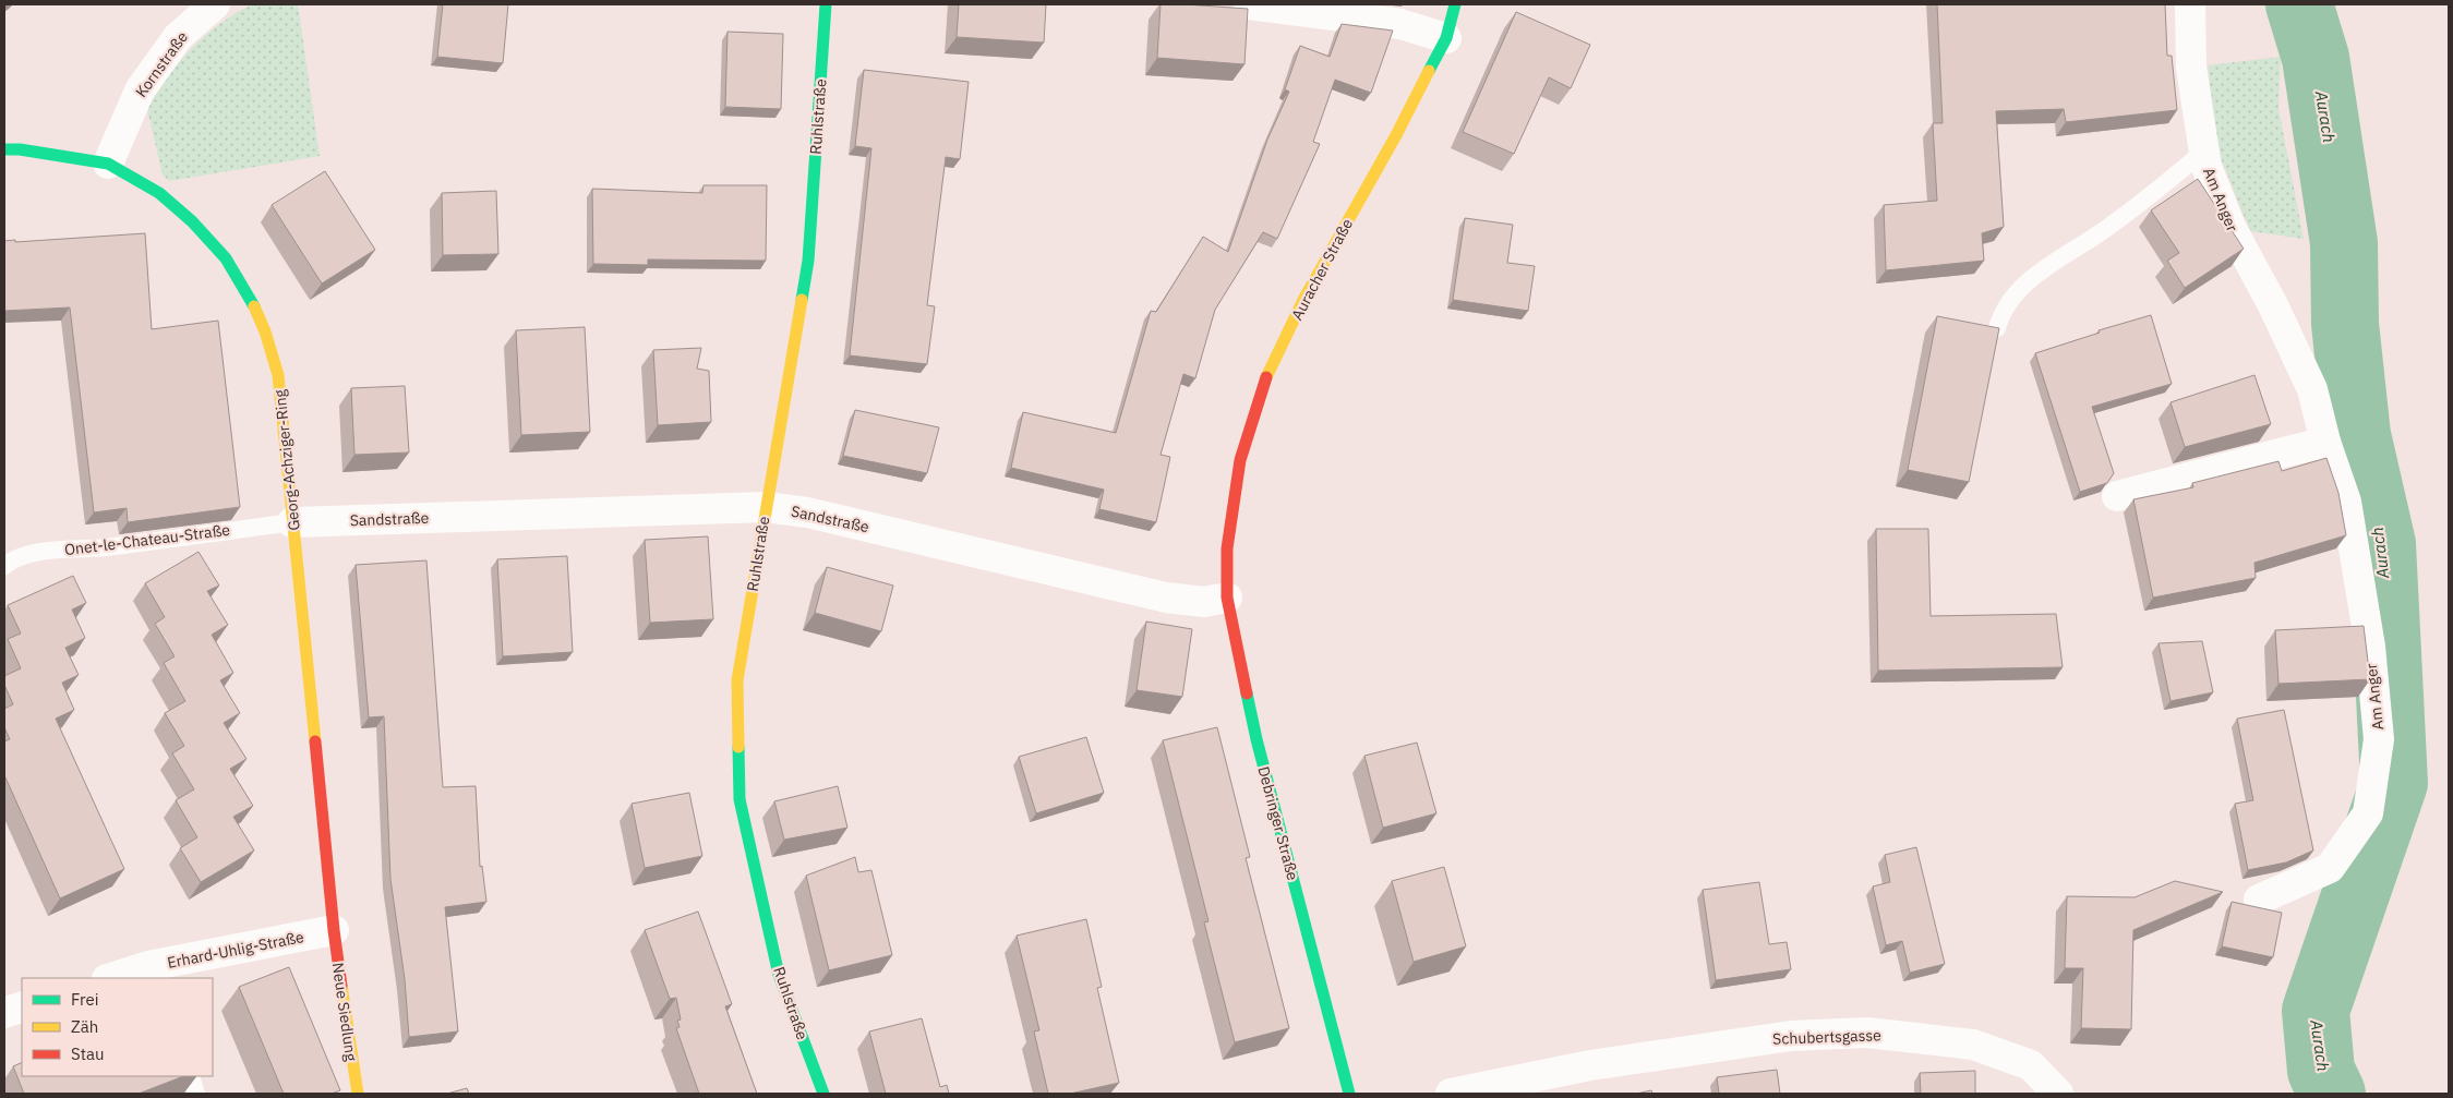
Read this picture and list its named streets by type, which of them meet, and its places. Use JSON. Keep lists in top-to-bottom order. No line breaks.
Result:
{"streets":{"street":["Kornstraße","Ruhlstraße","Am Anger","Auracher Straße","Georg-Achziger-Ring","Sandstraße","Debringer Straße","Erhard-Uhlig-Straße","Neue Siedlung","Schubertsgasse"],"lane":["Onet-le-Chateau-Straße"]},"crossings":[["Kornstraße","Georg-Achziger-Ring"],["Ruhlstraße","Sandstraße"],["Auracher Straße","Debringer Straße"],["Georg-Achziger-Ring","Sandstraße"],["Georg-Achziger-Ring","Onet-le-Chateau-Straße"],["Georg-Achziger-Ring","Erhard-Uhlig-Straße"],["Georg-Achziger-Ring","Neue Siedlung"],["Sandstraße","Onet-le-Chateau-Straße"],["Sandstraße","Debringer Straße"],["Erhard-Uhlig-Straße","Neue Siedlung"]],"water":["Aurach"],"legend":["Frei","Zäh","Stau"]}
